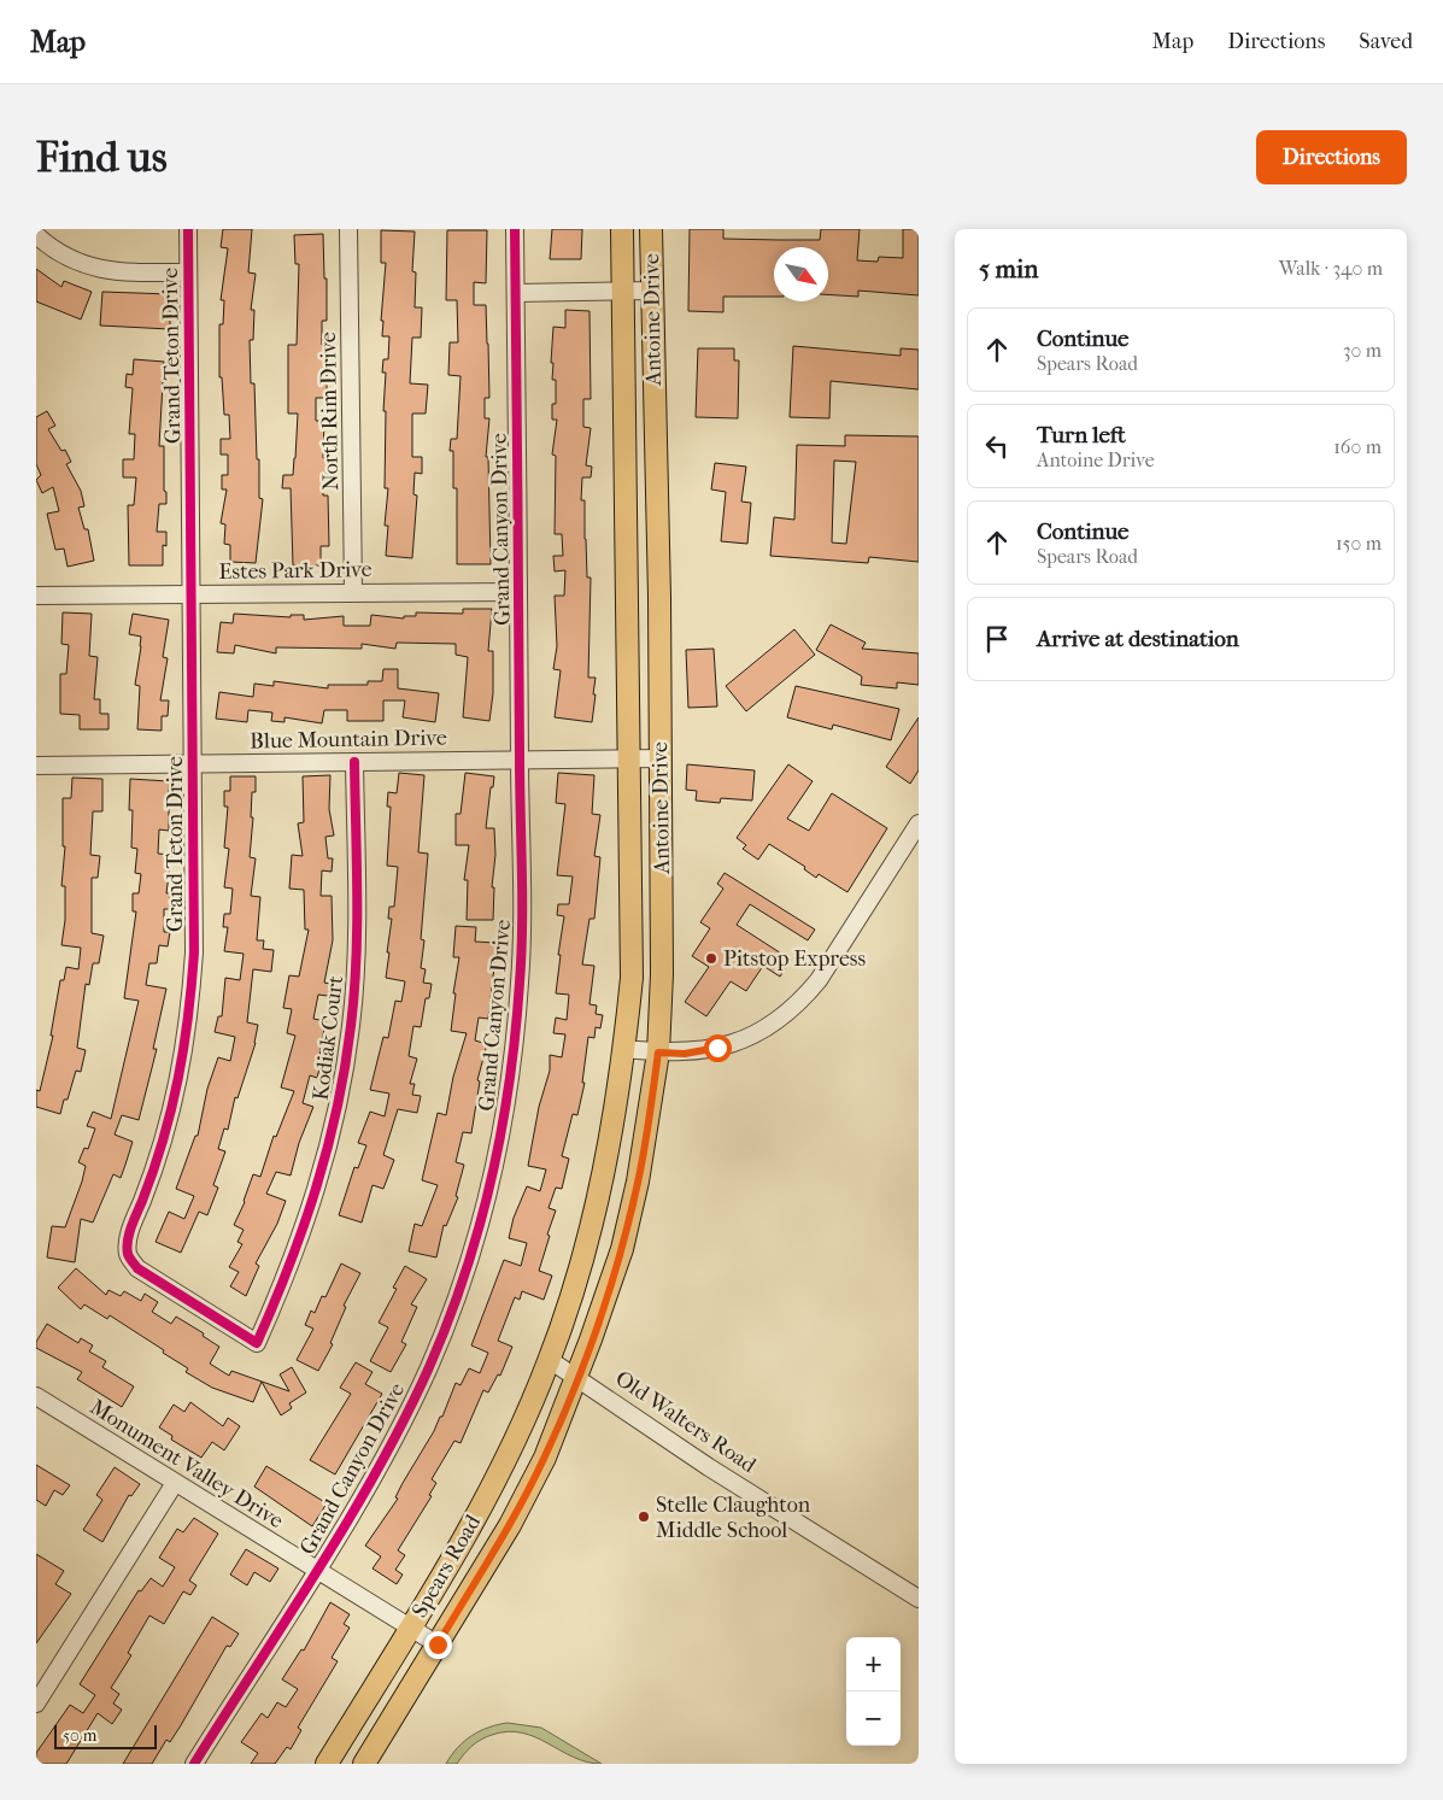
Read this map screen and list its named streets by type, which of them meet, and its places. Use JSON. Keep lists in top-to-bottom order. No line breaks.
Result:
{"streets":{"main road":["Antoine Drive","Spears Road"],"street":["Grand Teton Drive","North Rim Drive","Grand Canyon Drive","Estes Park Drive","Blue Mountain Drive","Kodiak Court","Old Walters Road","Monument Valley Drive"]},"crossings":[["Antoine Drive","Blue Mountain Drive"],["Antoine Drive","Old Walters Road"],["Antoine Drive","Spears Road"],["Grand Teton Drive","Estes Park Drive"],["Grand Teton Drive","Blue Mountain Drive"],["Grand Teton Drive","Kodiak Court"],["North Rim Drive","Estes Park Drive"],["Grand Canyon Drive","Estes Park Drive"],["Grand Canyon Drive","Blue Mountain Drive"],["Grand Canyon Drive","Monument Valley Drive"],["Blue Mountain Drive","Kodiak Court"],["Old Walters Road","Spears Road"],["Monument Valley Drive","Spears Road"]],"places":["Pitstop Express","Stelle Claughton Middle School"],"scale_bar":"50 m","north":"bottom right","page":{"header":"Map","nav":["Map","Directions","Saved"],"buttons":"Directions","title":"Find us","heading":["5 min","Walk · 340 m"],"list":[["Continue","Spears Road","30 m"],["Turn left","Antoine Drive","160 m"],["Continue","Spears Road","150 m"],"Arrive at destination"],"map_buttons":["+","−"],"scale":"50 m"}}
